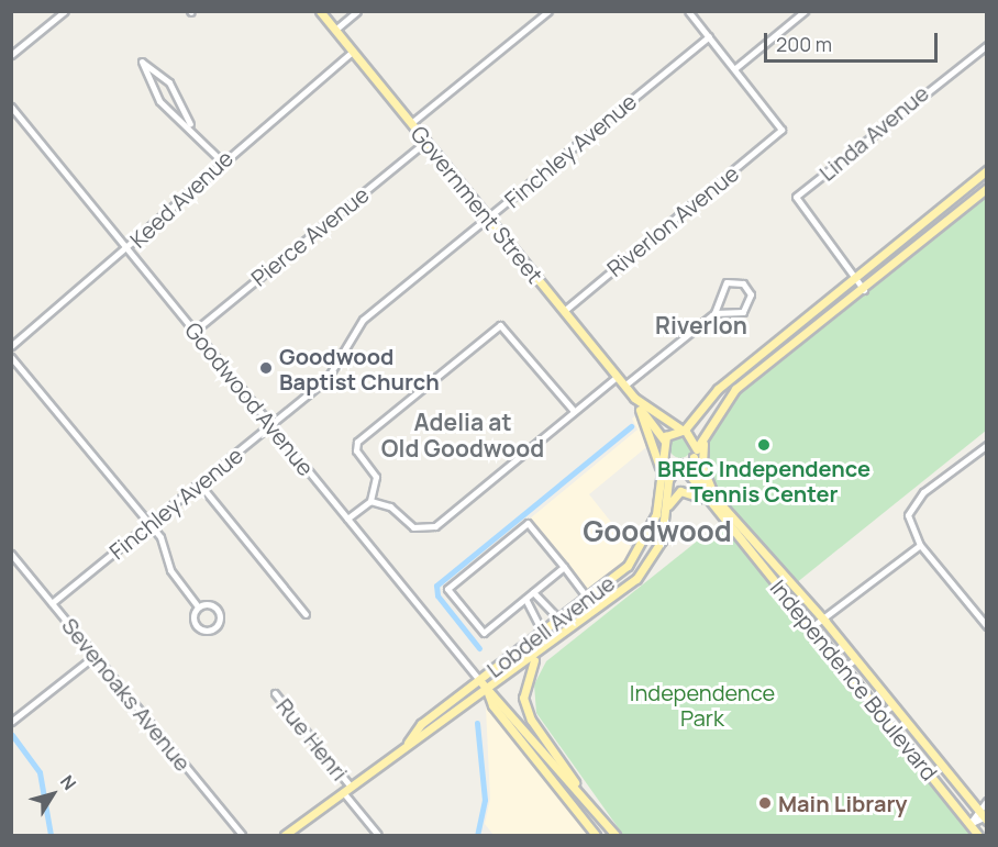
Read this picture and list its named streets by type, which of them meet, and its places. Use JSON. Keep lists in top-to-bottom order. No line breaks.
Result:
{"streets":{"main road":["Government Street","Goodwood Avenue","Lobdell Avenue","Independence Boulevard"],"street":["Linda Avenue","Finchley Avenue","Keed Avenue","Riverlon Avenue","Pierce Avenue","Sevenoaks Avenue","Rue Henri"]},"crossings":[["Finchley Avenue","Government Street"],["Finchley Avenue","Goodwood Avenue"],["Finchley Avenue","Sevenoaks Avenue"],["Keed Avenue","Government Street"],["Keed Avenue","Goodwood Avenue"],["Government Street","Riverlon Avenue"],["Government Street","Pierce Avenue"],["Government Street","Lobdell Avenue"],["Pierce Avenue","Goodwood Avenue"],["Goodwood Avenue","Lobdell Avenue"],["Lobdell Avenue","Rue Henri"]],"districts":["Riverlon","Adelia at Old Goodwood","Goodwood"],"parks":["Independence Park"],"places":["Goodwood Baptist Church","BREC Independence Tennis Center","Main Library"],"scale_bar":"200 m","north":"top right"}
